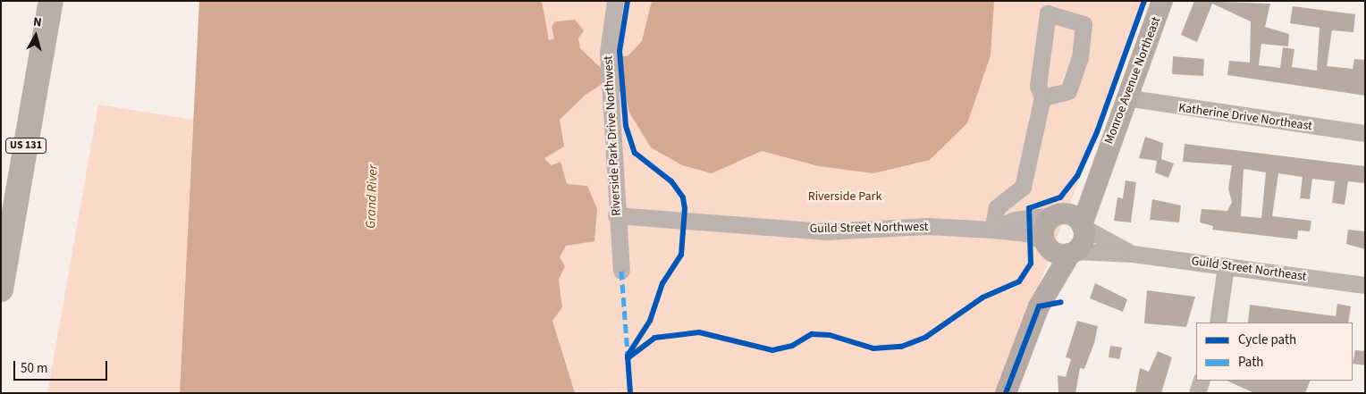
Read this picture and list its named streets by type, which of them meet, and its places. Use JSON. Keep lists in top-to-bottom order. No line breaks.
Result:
{"streets":{"highway":["US 131"],"main road":["Monroe Avenue Northeast"],"street":["Katherine Drive Northeast","Riverside Park Drive Northwest","Guild Street Northwest","Guild Street Northeast"]},"crossings":[["Monroe Avenue Northeast","Katherine Drive Northeast"],["Monroe Avenue Northeast","Guild Street Northwest"],["Monroe Avenue Northeast","Guild Street Northeast"],["Riverside Park Drive Northwest","Guild Street Northwest"],["Guild Street Northwest","Guild Street Northeast"]],"water":["Grand River"],"parks":["Riverside Park"],"legend":["Cycle path","Path"],"scale_bar":"50 m","north":"top"}
